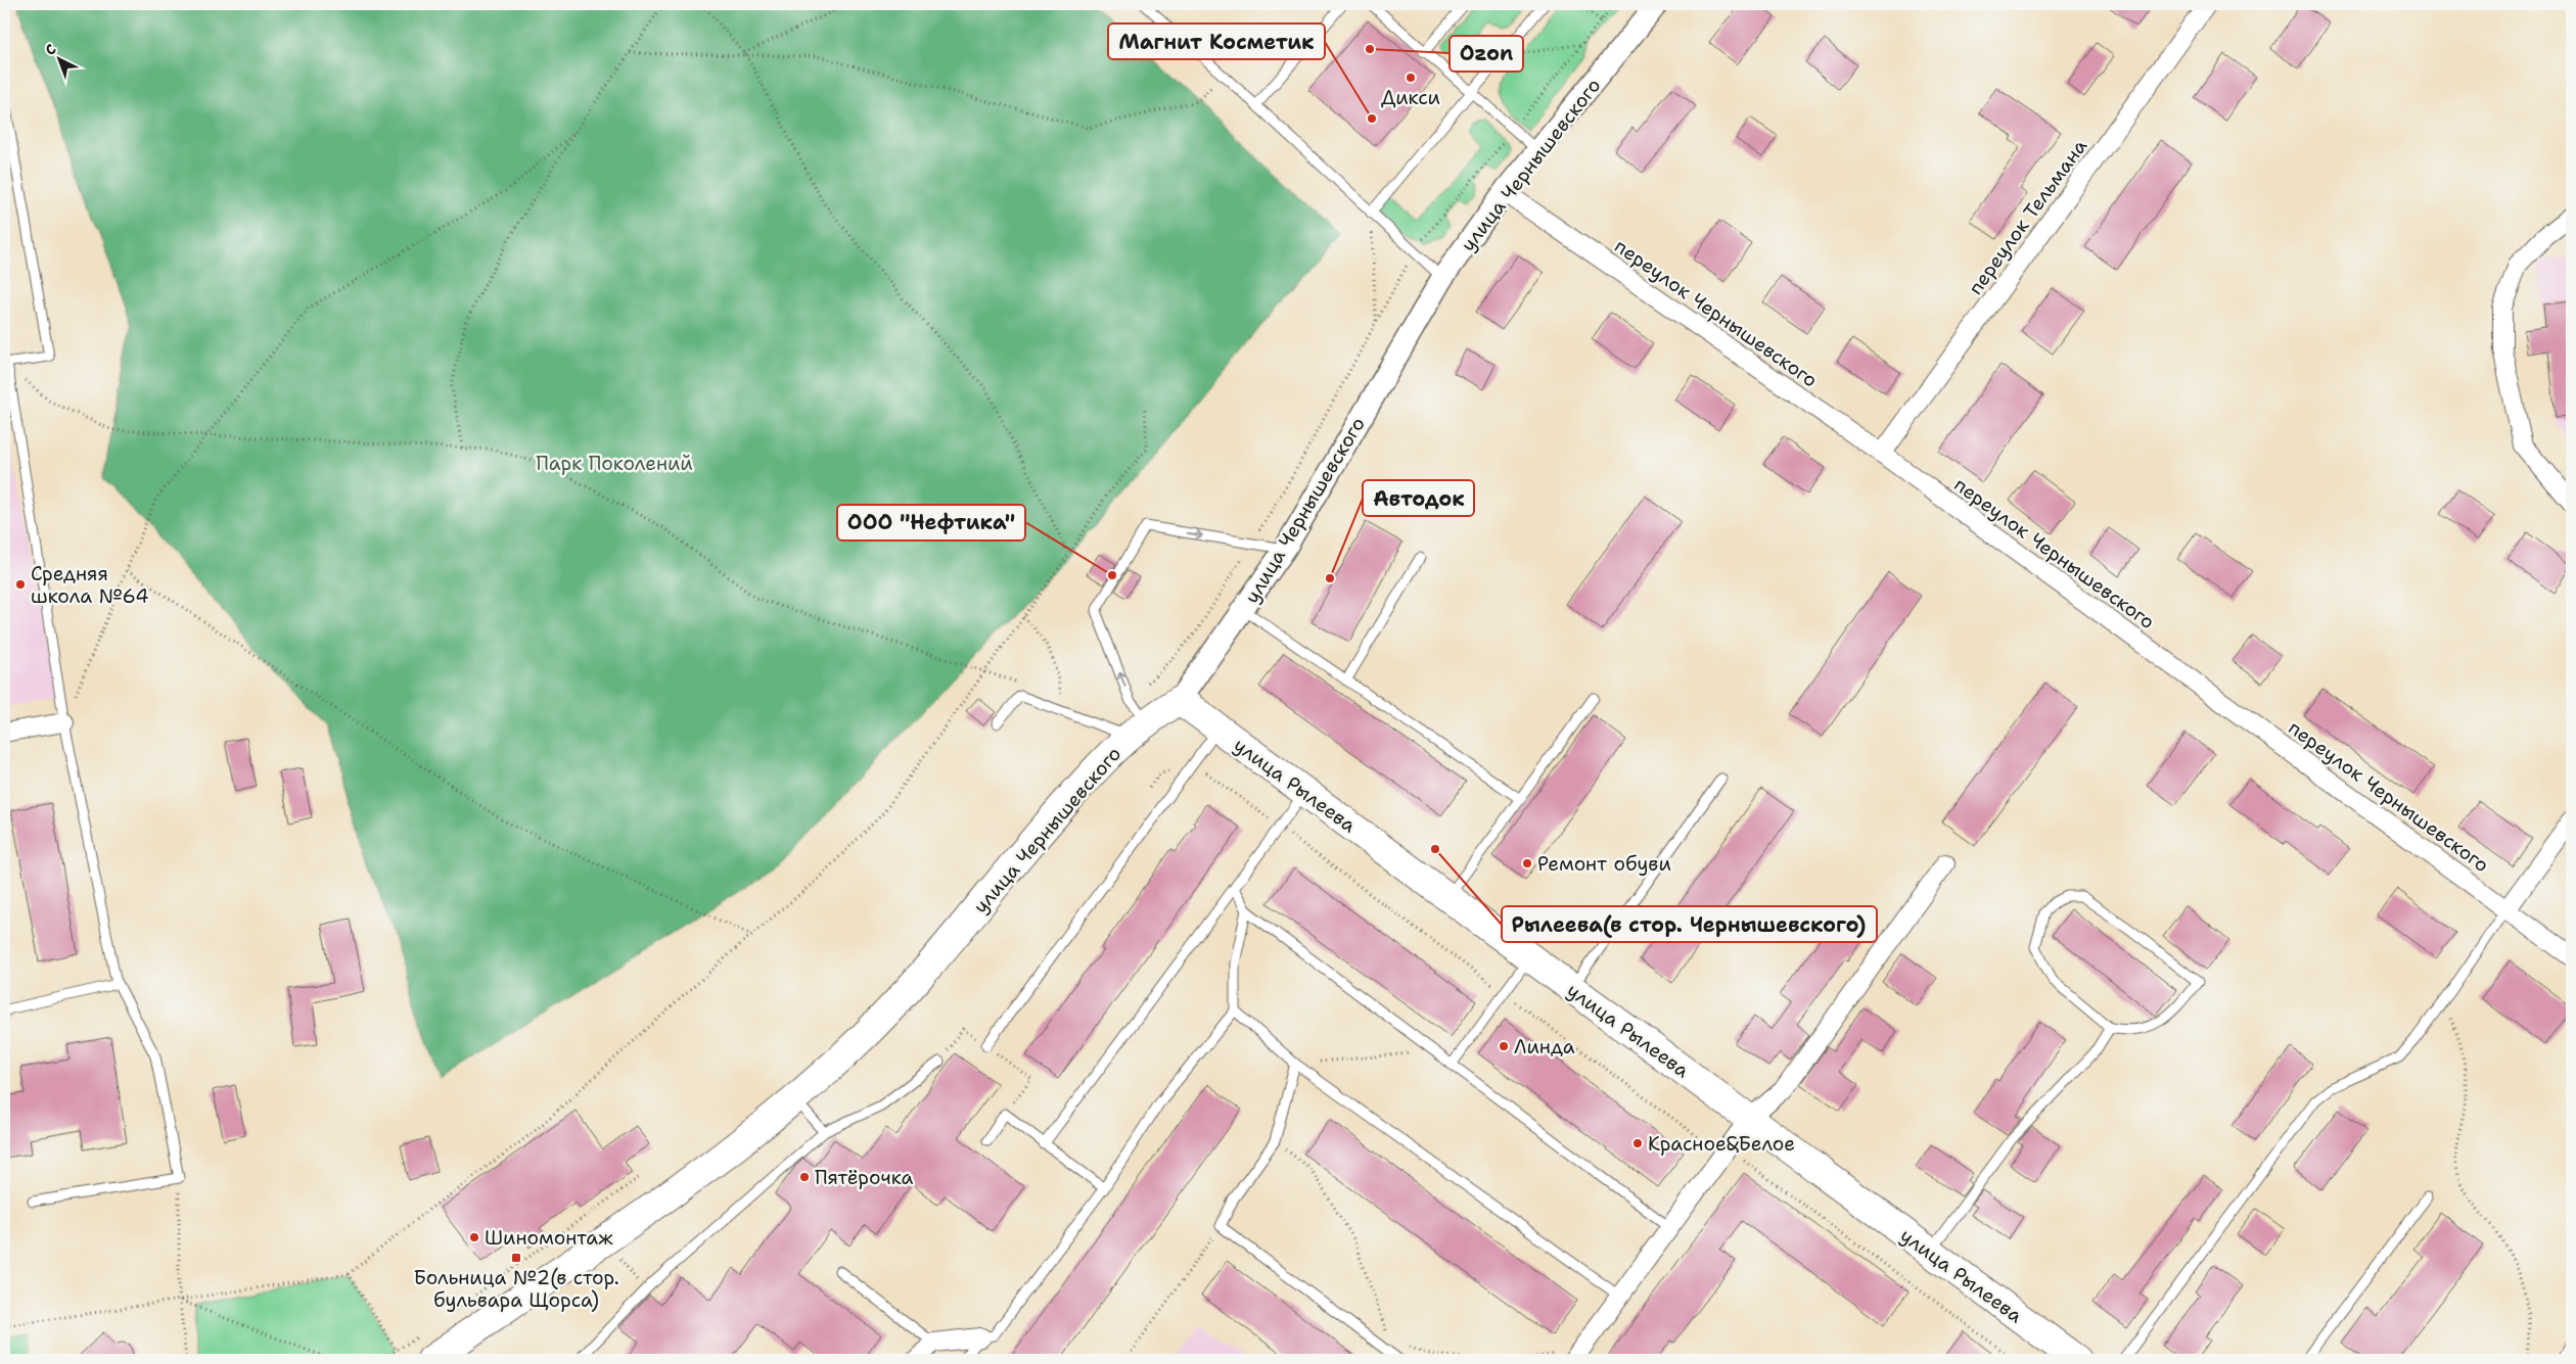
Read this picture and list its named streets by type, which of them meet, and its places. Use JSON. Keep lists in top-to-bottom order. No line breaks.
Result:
{"streets":{"main road":["улица Чернышевского","улица Рылеева"],"street":["переулок Тельмана","переулок Чернышевского"]},"crossings":[["улица Чернышевского","переулок Чернышевского"],["улица Чернышевского","улица Рылеева"],["переулок Тельмана","переулок Чернышевского"]],"parks":["Парк Поколений"],"places":{"other":["Ozon","Дикси","Магнит Косметик","ООО \"Нефтика\"","Автодок","Средняя школа №64","Рылеева(в стор. Чернышевского)","Ремонт обуви","Линда","Красное&Белое","Пятёрочка","Шиномонтаж"],"transit":["Больница №2(в стор. бульвара Щорса)"]},"north":"top left"}
